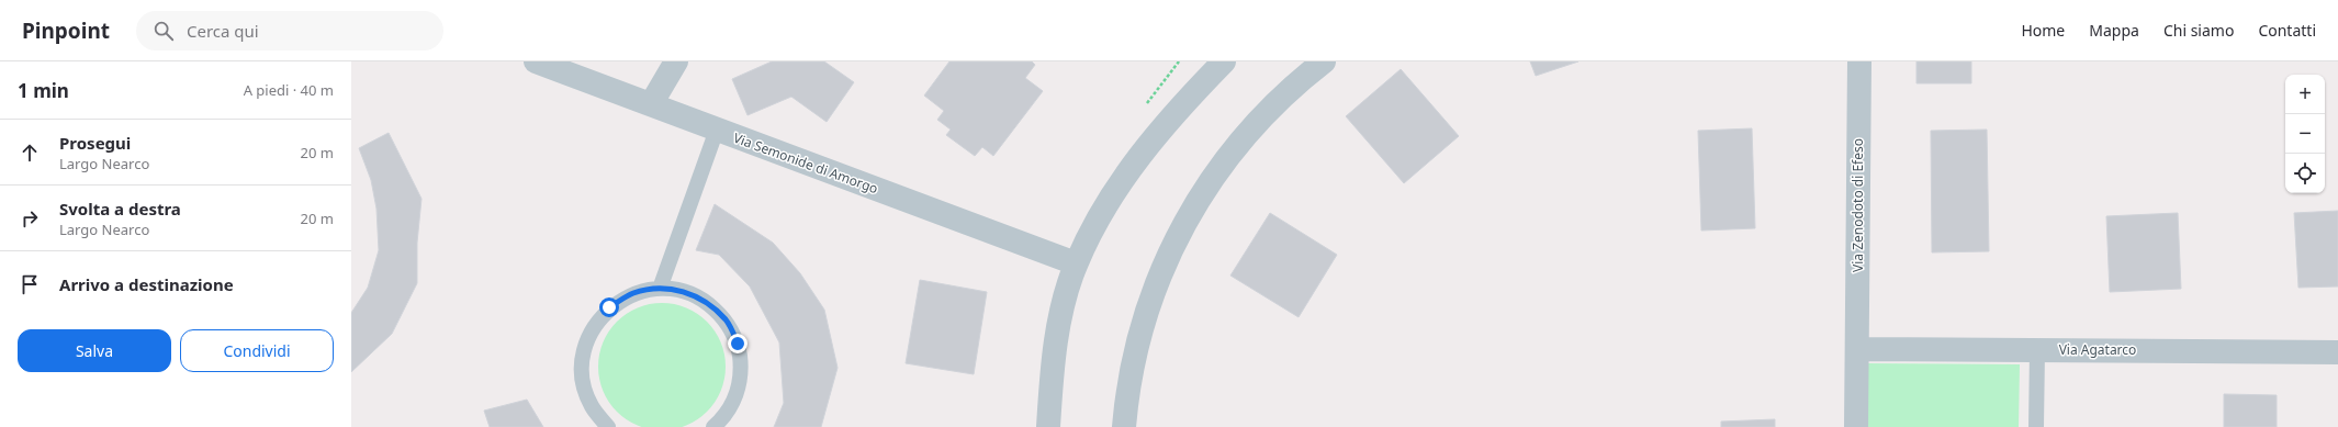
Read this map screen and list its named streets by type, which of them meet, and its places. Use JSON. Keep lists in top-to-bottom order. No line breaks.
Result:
{"streets":{"street":["Via Semonide di Amorgo","Via Zenodoto di Efeso","Via Agatarco"]},"crossings":[["Via Zenodoto di Efeso","Via Agatarco"]],"page":{"header":"Pinpoint","search":"Cerca qui","nav":["Home","Mappa","Chi siamo","Contatti"],"heading":["1 min","A piedi · 40 m"],"map_buttons":["+","−"],"list":[["Prosegui","Largo Nearco","20 m"],["Svolta a destra","Largo Nearco","20 m"],"Arrivo a destinazione"],"buttons":["Salva","Condividi"]}}
